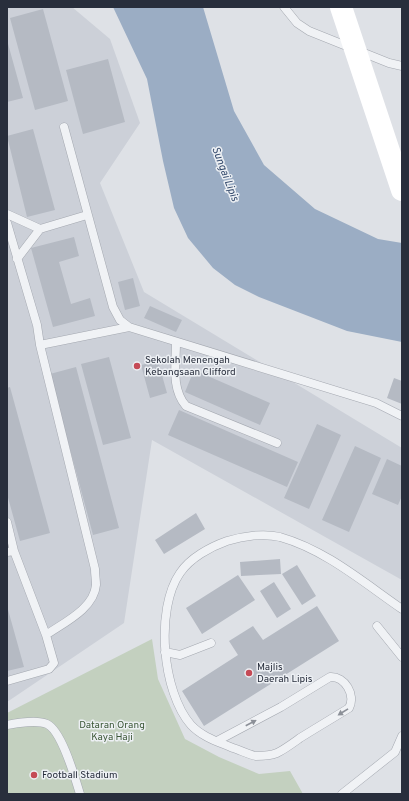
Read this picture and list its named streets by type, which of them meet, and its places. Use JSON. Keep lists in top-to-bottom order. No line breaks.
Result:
{"water":["Sungai Lipis"],"parks":["Dataran Orang Kaya Haji"],"places":["Sekolah Menengah Kebangsaan Clifford","Majlis Daerah Lipis","Football Stadium"]}
